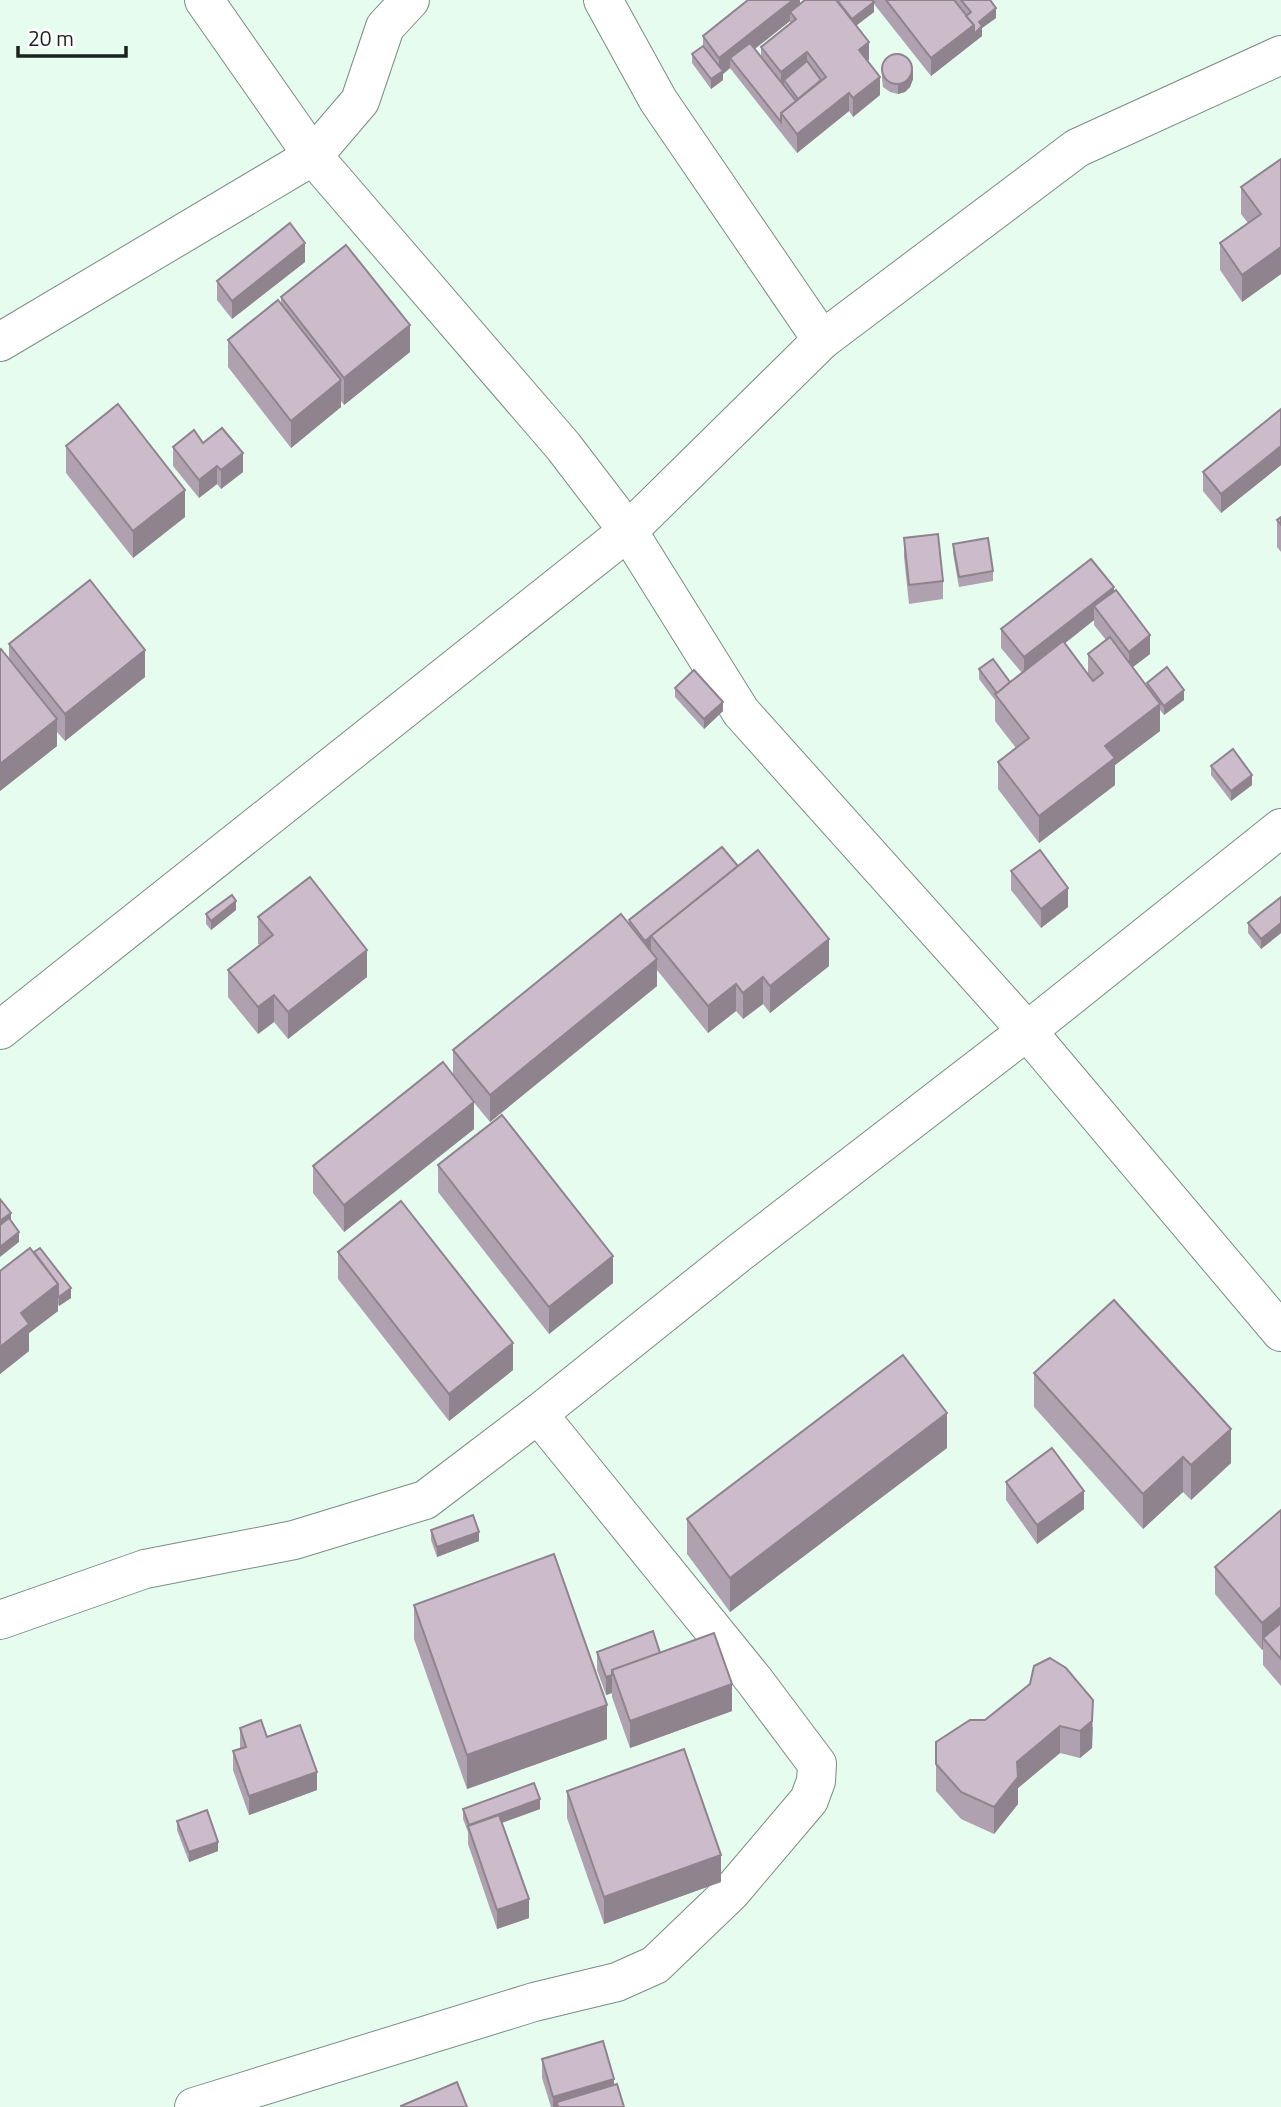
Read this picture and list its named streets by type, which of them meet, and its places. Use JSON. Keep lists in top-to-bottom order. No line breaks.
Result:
{"scale_bar":"20 m"}
